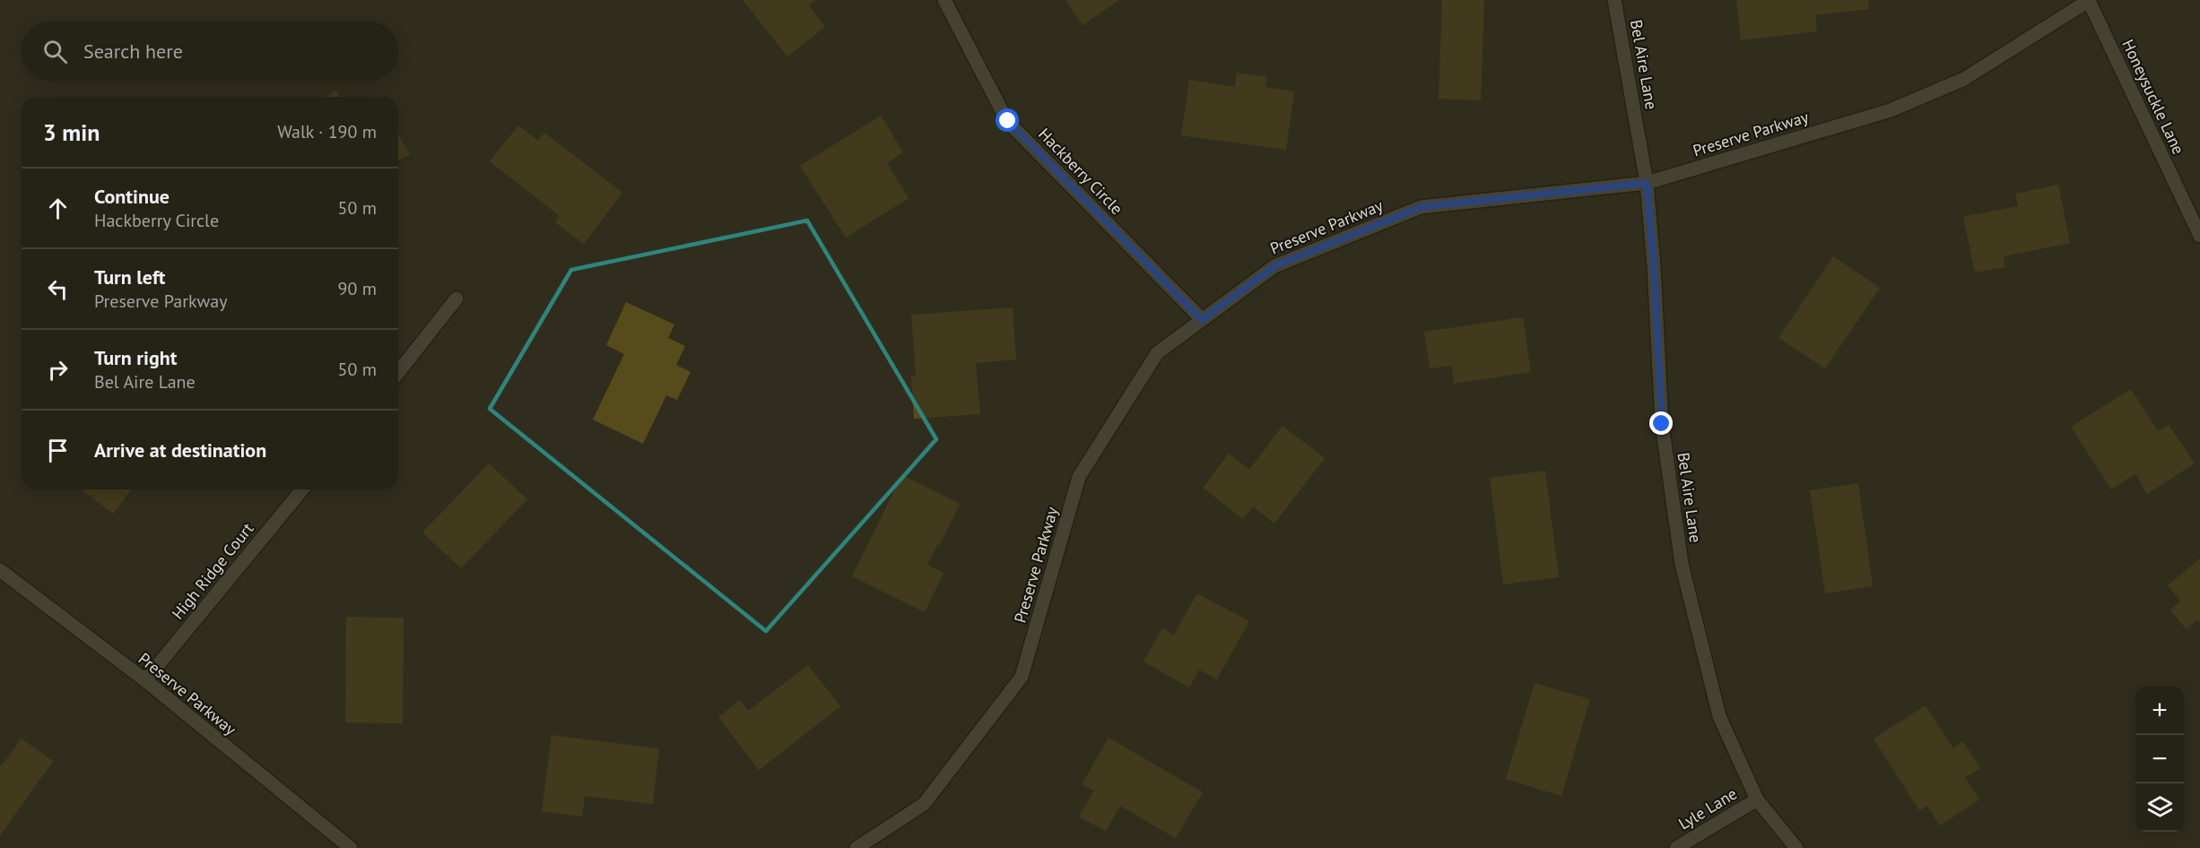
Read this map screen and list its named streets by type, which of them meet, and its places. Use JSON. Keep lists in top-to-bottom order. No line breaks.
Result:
{"streets":{"street":["Bel Aire Lane","Honeysuckle Lane","Preserve Parkway","Hackberry Circle","High Ridge Court","Lyle Lane"]},"crossings":[["Bel Aire Lane","Preserve Parkway"],["Bel Aire Lane","Lyle Lane"],["Honeysuckle Lane","Preserve Parkway"],["Preserve Parkway","Hackberry Circle"],["Preserve Parkway","High Ridge Court"]],"page":{"search":"Search here","heading":["3 min","Walk · 190 m"],"list":[["Continue","Hackberry Circle","50 m"],["Turn left","Preserve Parkway","90 m"],["Turn right","Bel Aire Lane","50 m"],"Arrive at destination"],"map_buttons":["+","−"]}}
